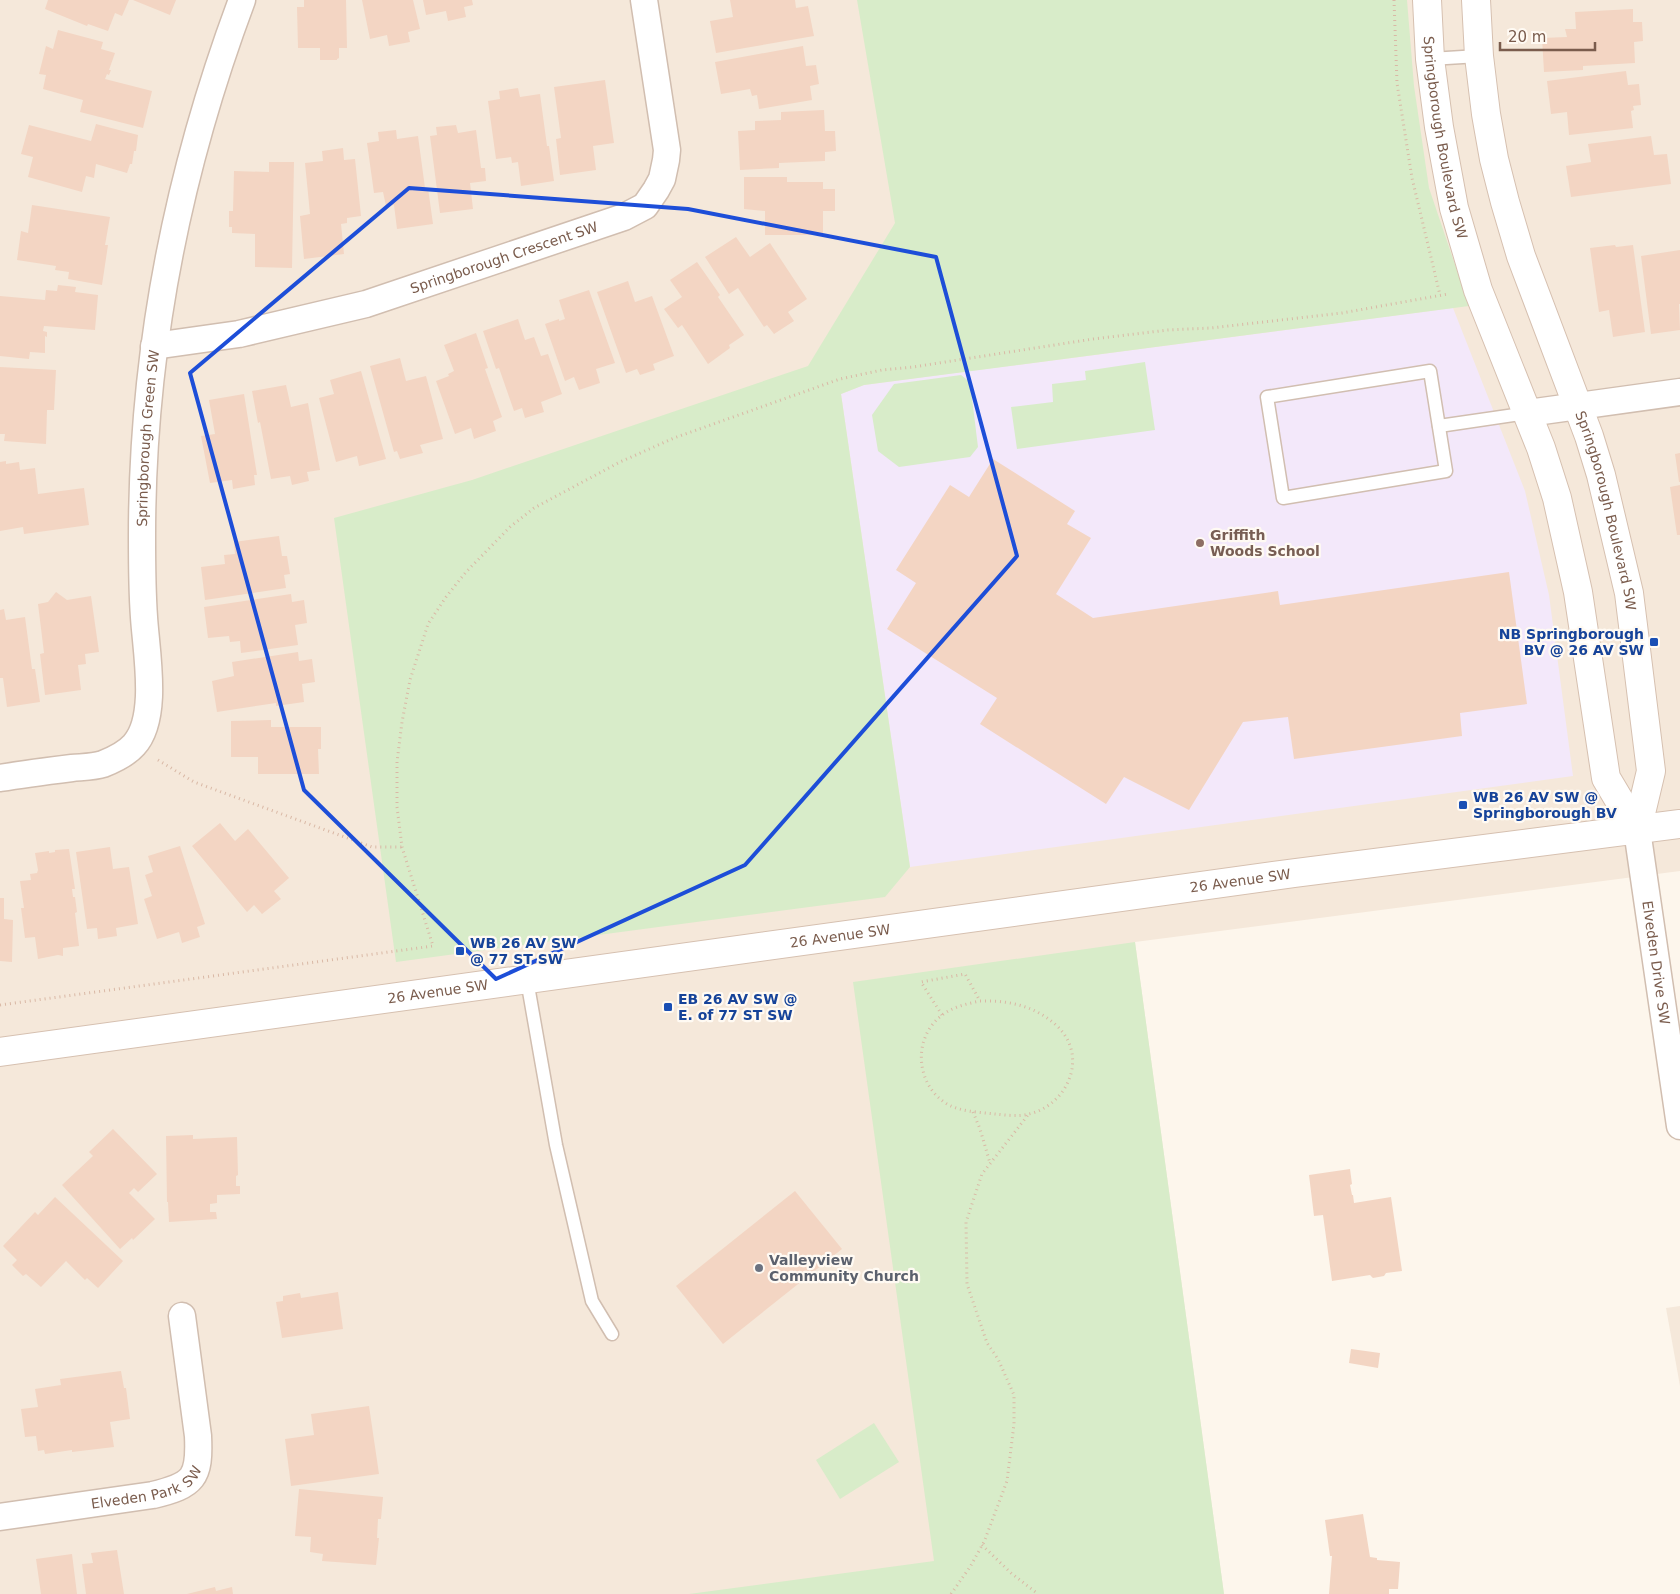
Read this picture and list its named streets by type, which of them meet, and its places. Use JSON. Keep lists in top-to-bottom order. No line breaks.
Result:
{"streets":{"street":["Springborough Boulevard SW","Springborough Crescent SW","Springborough Green SW","26 Avenue SW","Elveden Drive SW","Elveden Park SW"]},"crossings":[["Springborough Boulevard SW","26 Avenue SW"],["Springborough Boulevard SW","Elveden Drive SW"],["Springborough Crescent SW","Springborough Green SW"],["26 Avenue SW","Elveden Drive SW"]],"places":{"other":["Griffith Woods School","Valleyview Community Church"],"transit":["NB Springborough BV @ 26 AV SW","WB 26 AV SW @ Springborough BV","WB 26 AV SW @ 77 ST SW","EB 26 AV SW @ E. of 77 ST SW"]},"scale_bar":"20 m"}
